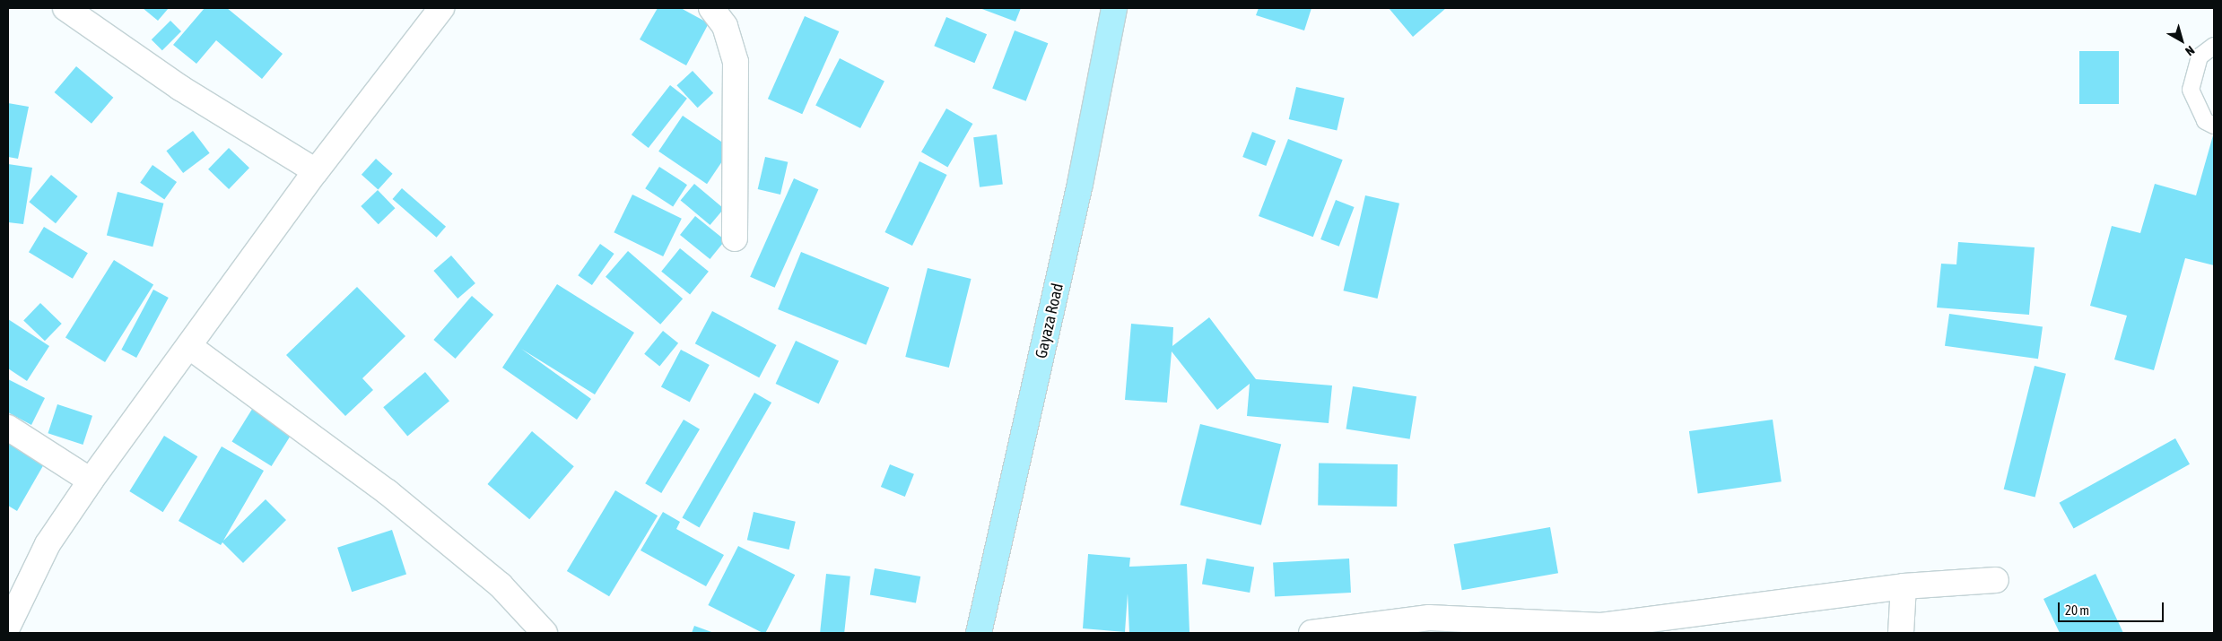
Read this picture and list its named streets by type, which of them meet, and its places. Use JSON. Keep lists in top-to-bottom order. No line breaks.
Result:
{"streets":{"main road":["Gayaza Road"]},"scale_bar":"20 m","north":"bottom right"}
